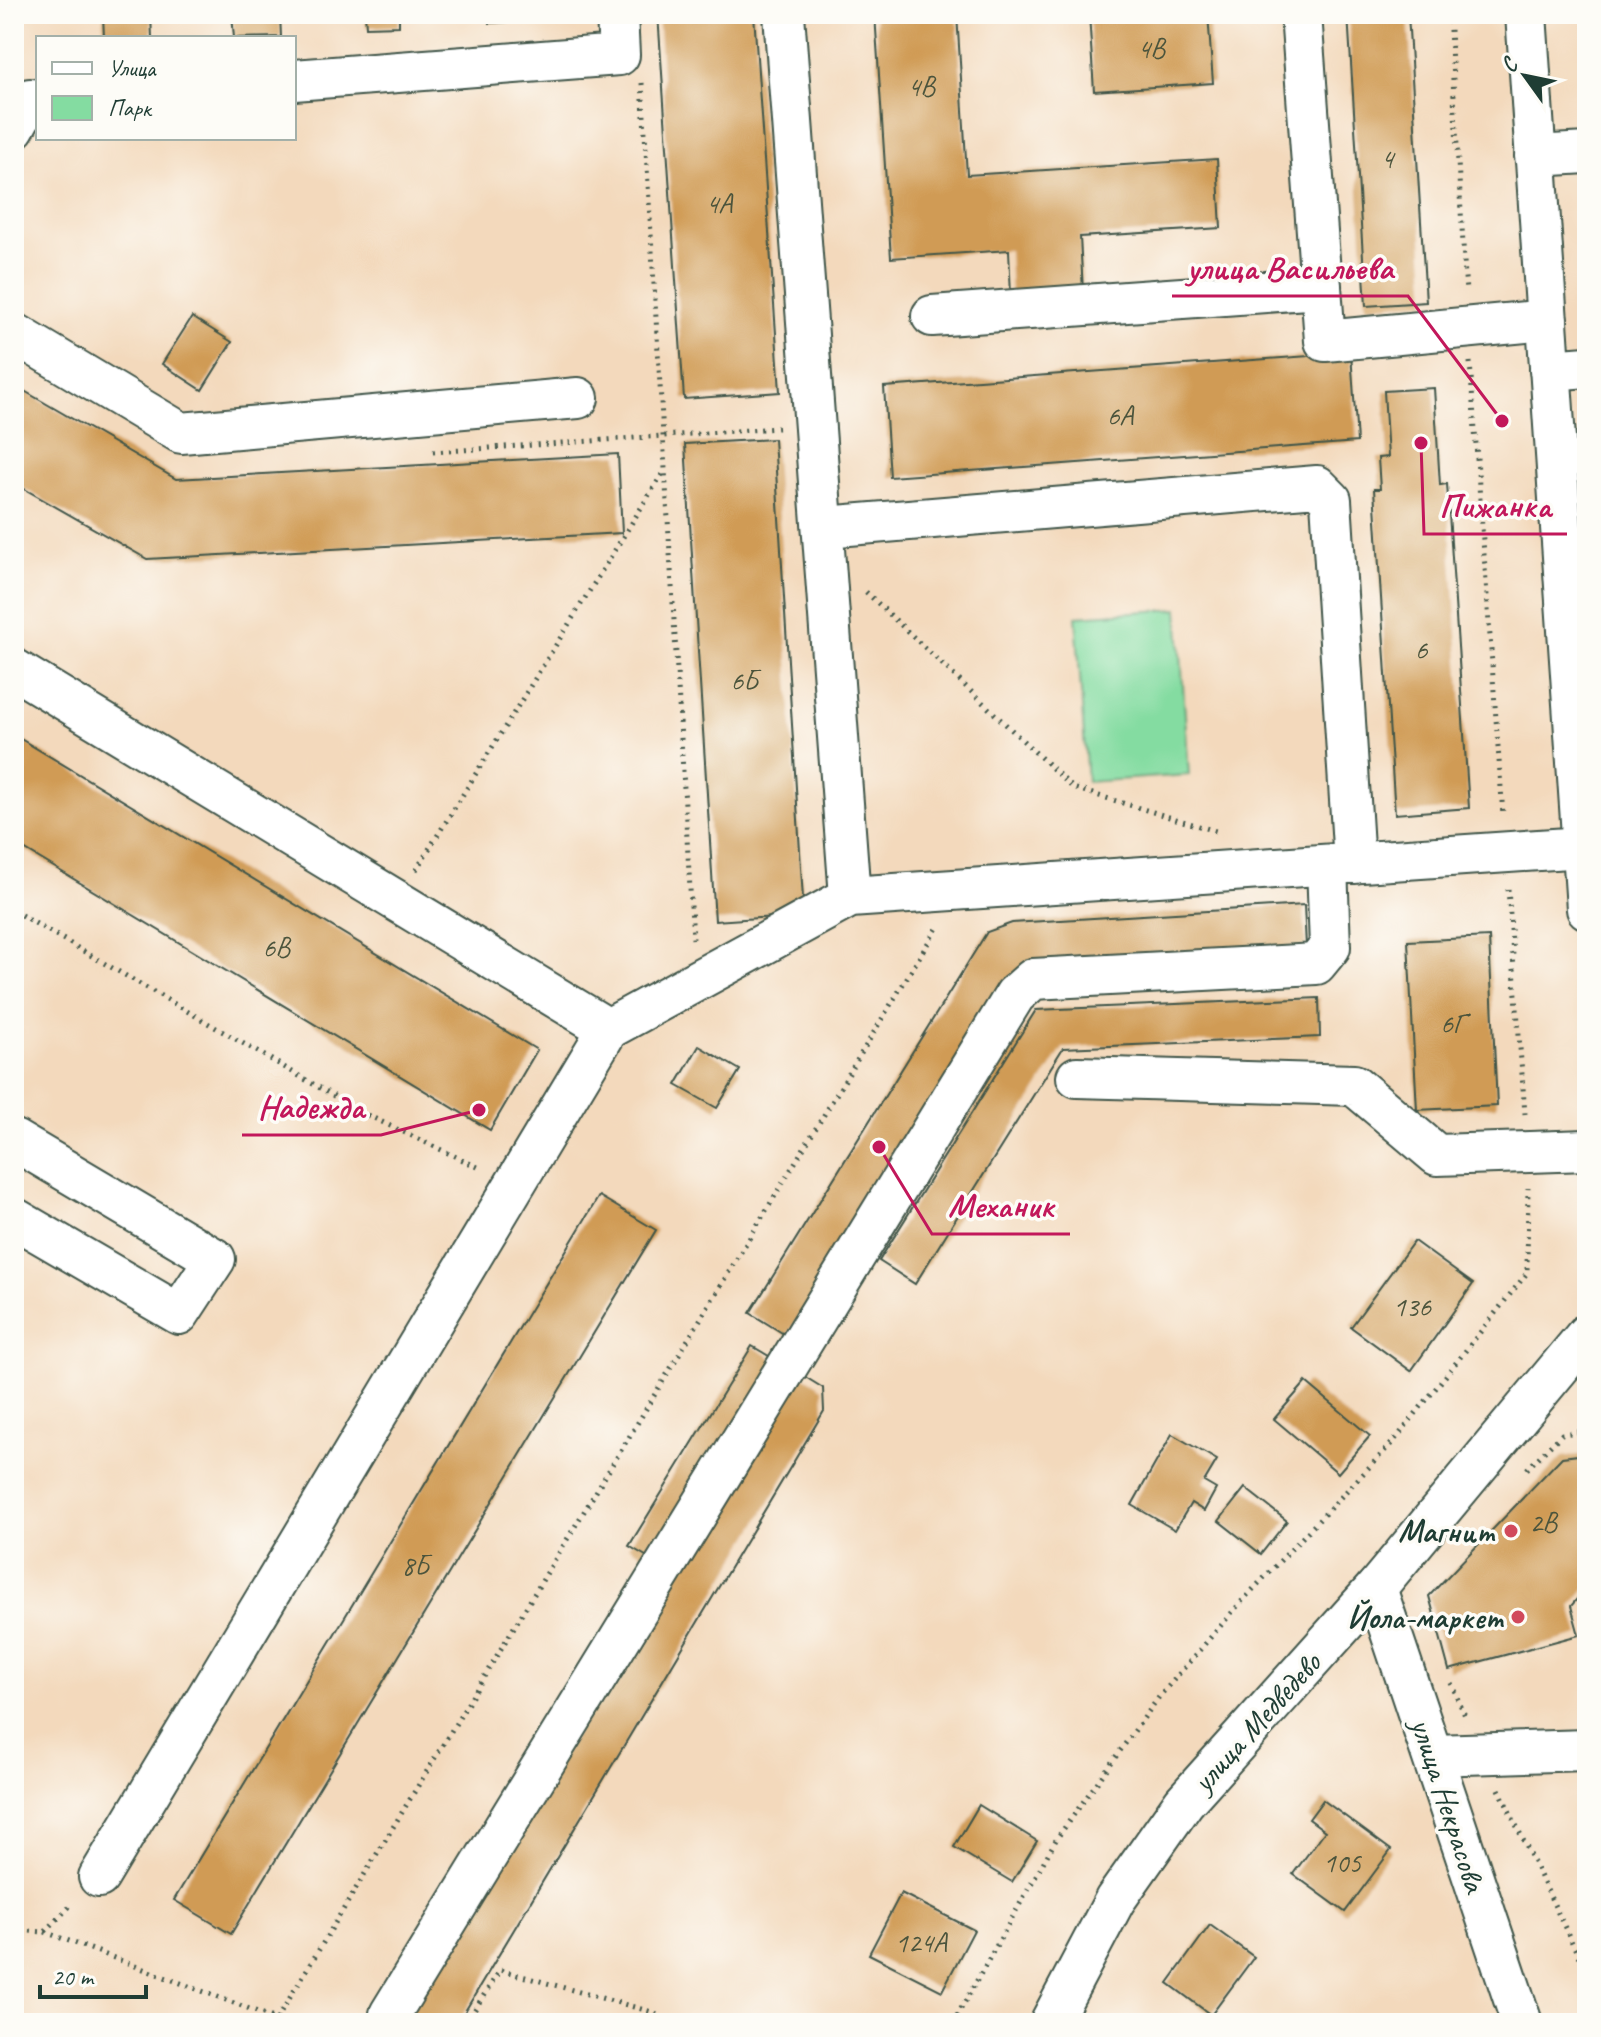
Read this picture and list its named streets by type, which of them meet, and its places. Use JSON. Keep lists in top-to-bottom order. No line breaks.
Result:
{"streets":{"street":["улица Медведево","улица Некрасова"]},"crossings":[["улица Медведево","улица Некрасова"]],"places":["улица Васильева","Пижанка","Надежда","Механик","Магнит","Йола-маркет"],"house_numbers":["4В","4В","4","4А","6А","6","6Б","6В","6Г","136","2В","8Б","105","124А"],"legend":["Улица","Парк"],"scale_bar":"20 m","north":"top left"}
